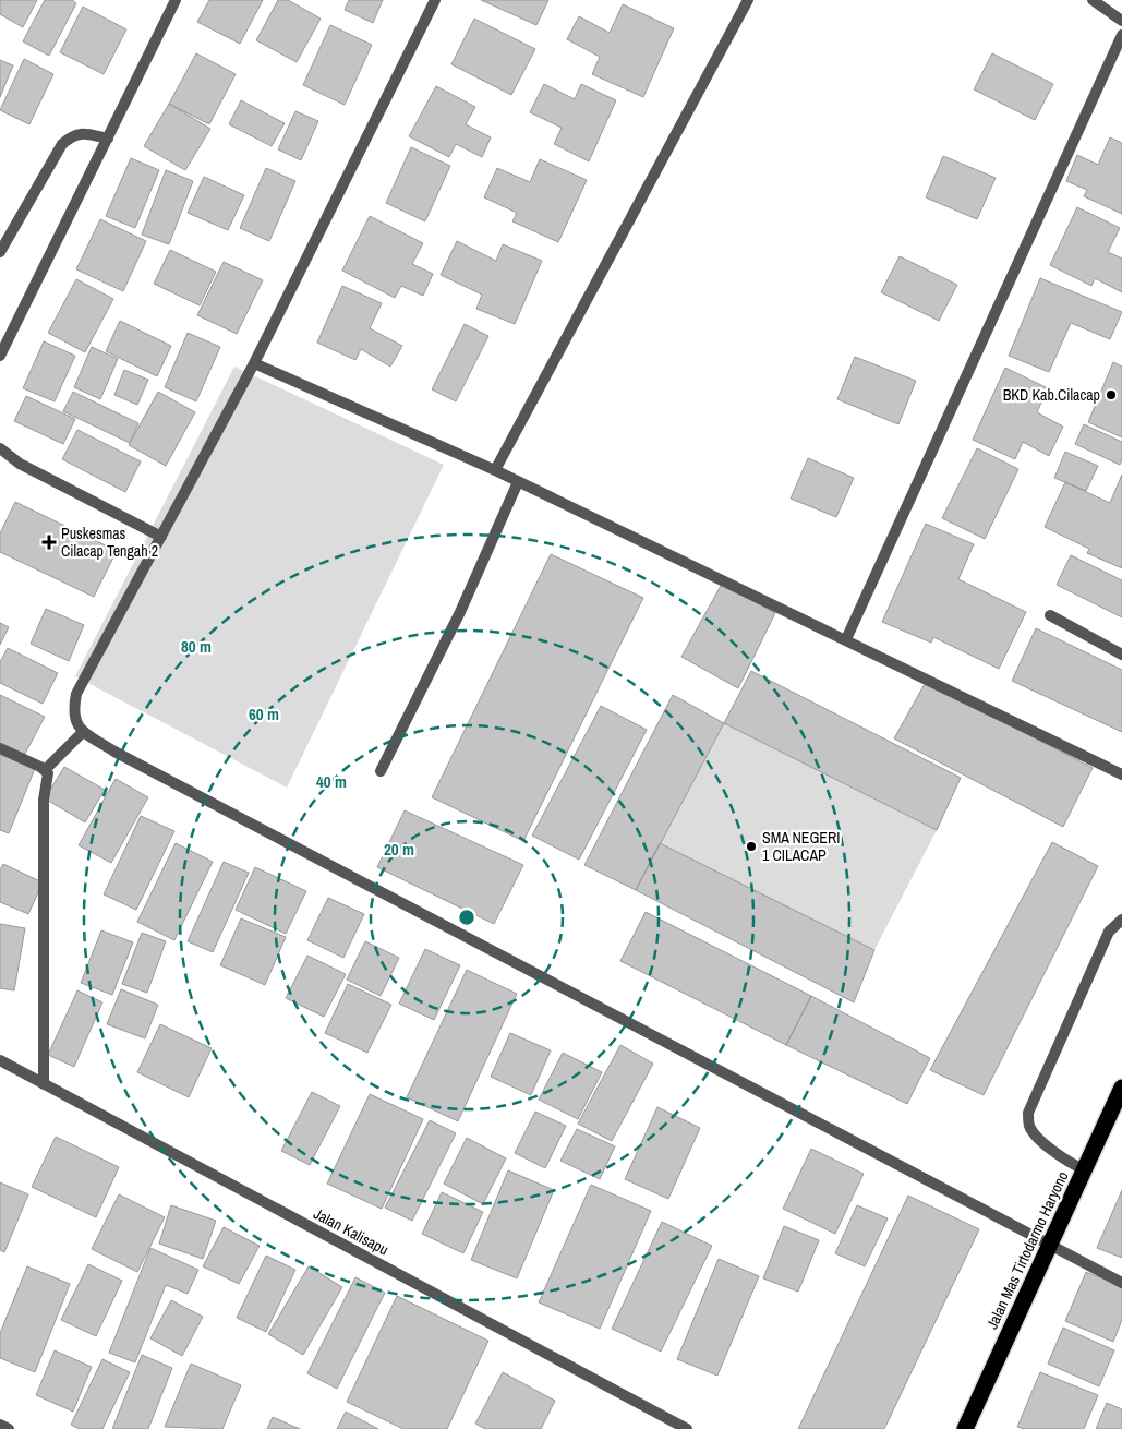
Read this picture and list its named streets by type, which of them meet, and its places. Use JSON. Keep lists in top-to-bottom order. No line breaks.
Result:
{"streets":{"highway":["Jalan Mas Tirtodarmo Haryono"],"street":["Jalan Kalisapu"]},"places":{"other":["BKD Kab.Cilacap","SMA NEGERI 1 CILACAP"],"health":["Puskesmas Cilacap Tengah 2"]},"rings":["80 m","60 m","40 m","20 m"]}
